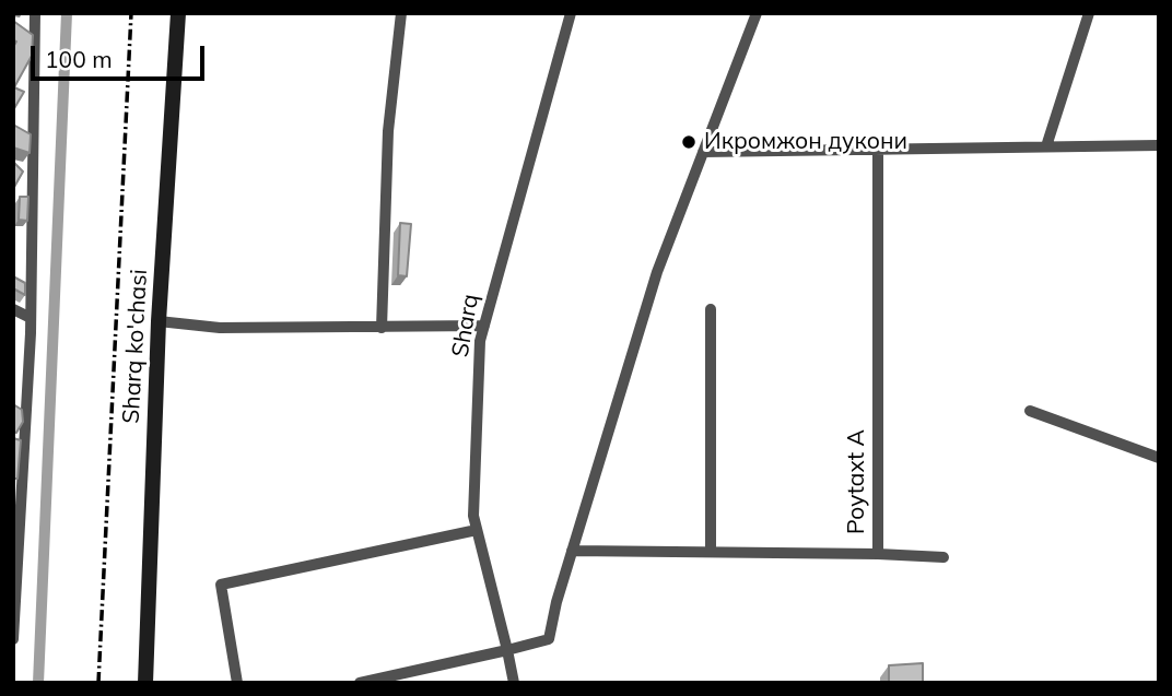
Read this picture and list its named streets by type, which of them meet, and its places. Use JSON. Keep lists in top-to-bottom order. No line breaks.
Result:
{"streets":{"main road":["Sharq ko'chasi"],"street":["Sharq","Poytaxt A"]},"places":["Икромжон дукони"],"scale_bar":"100 m"}
